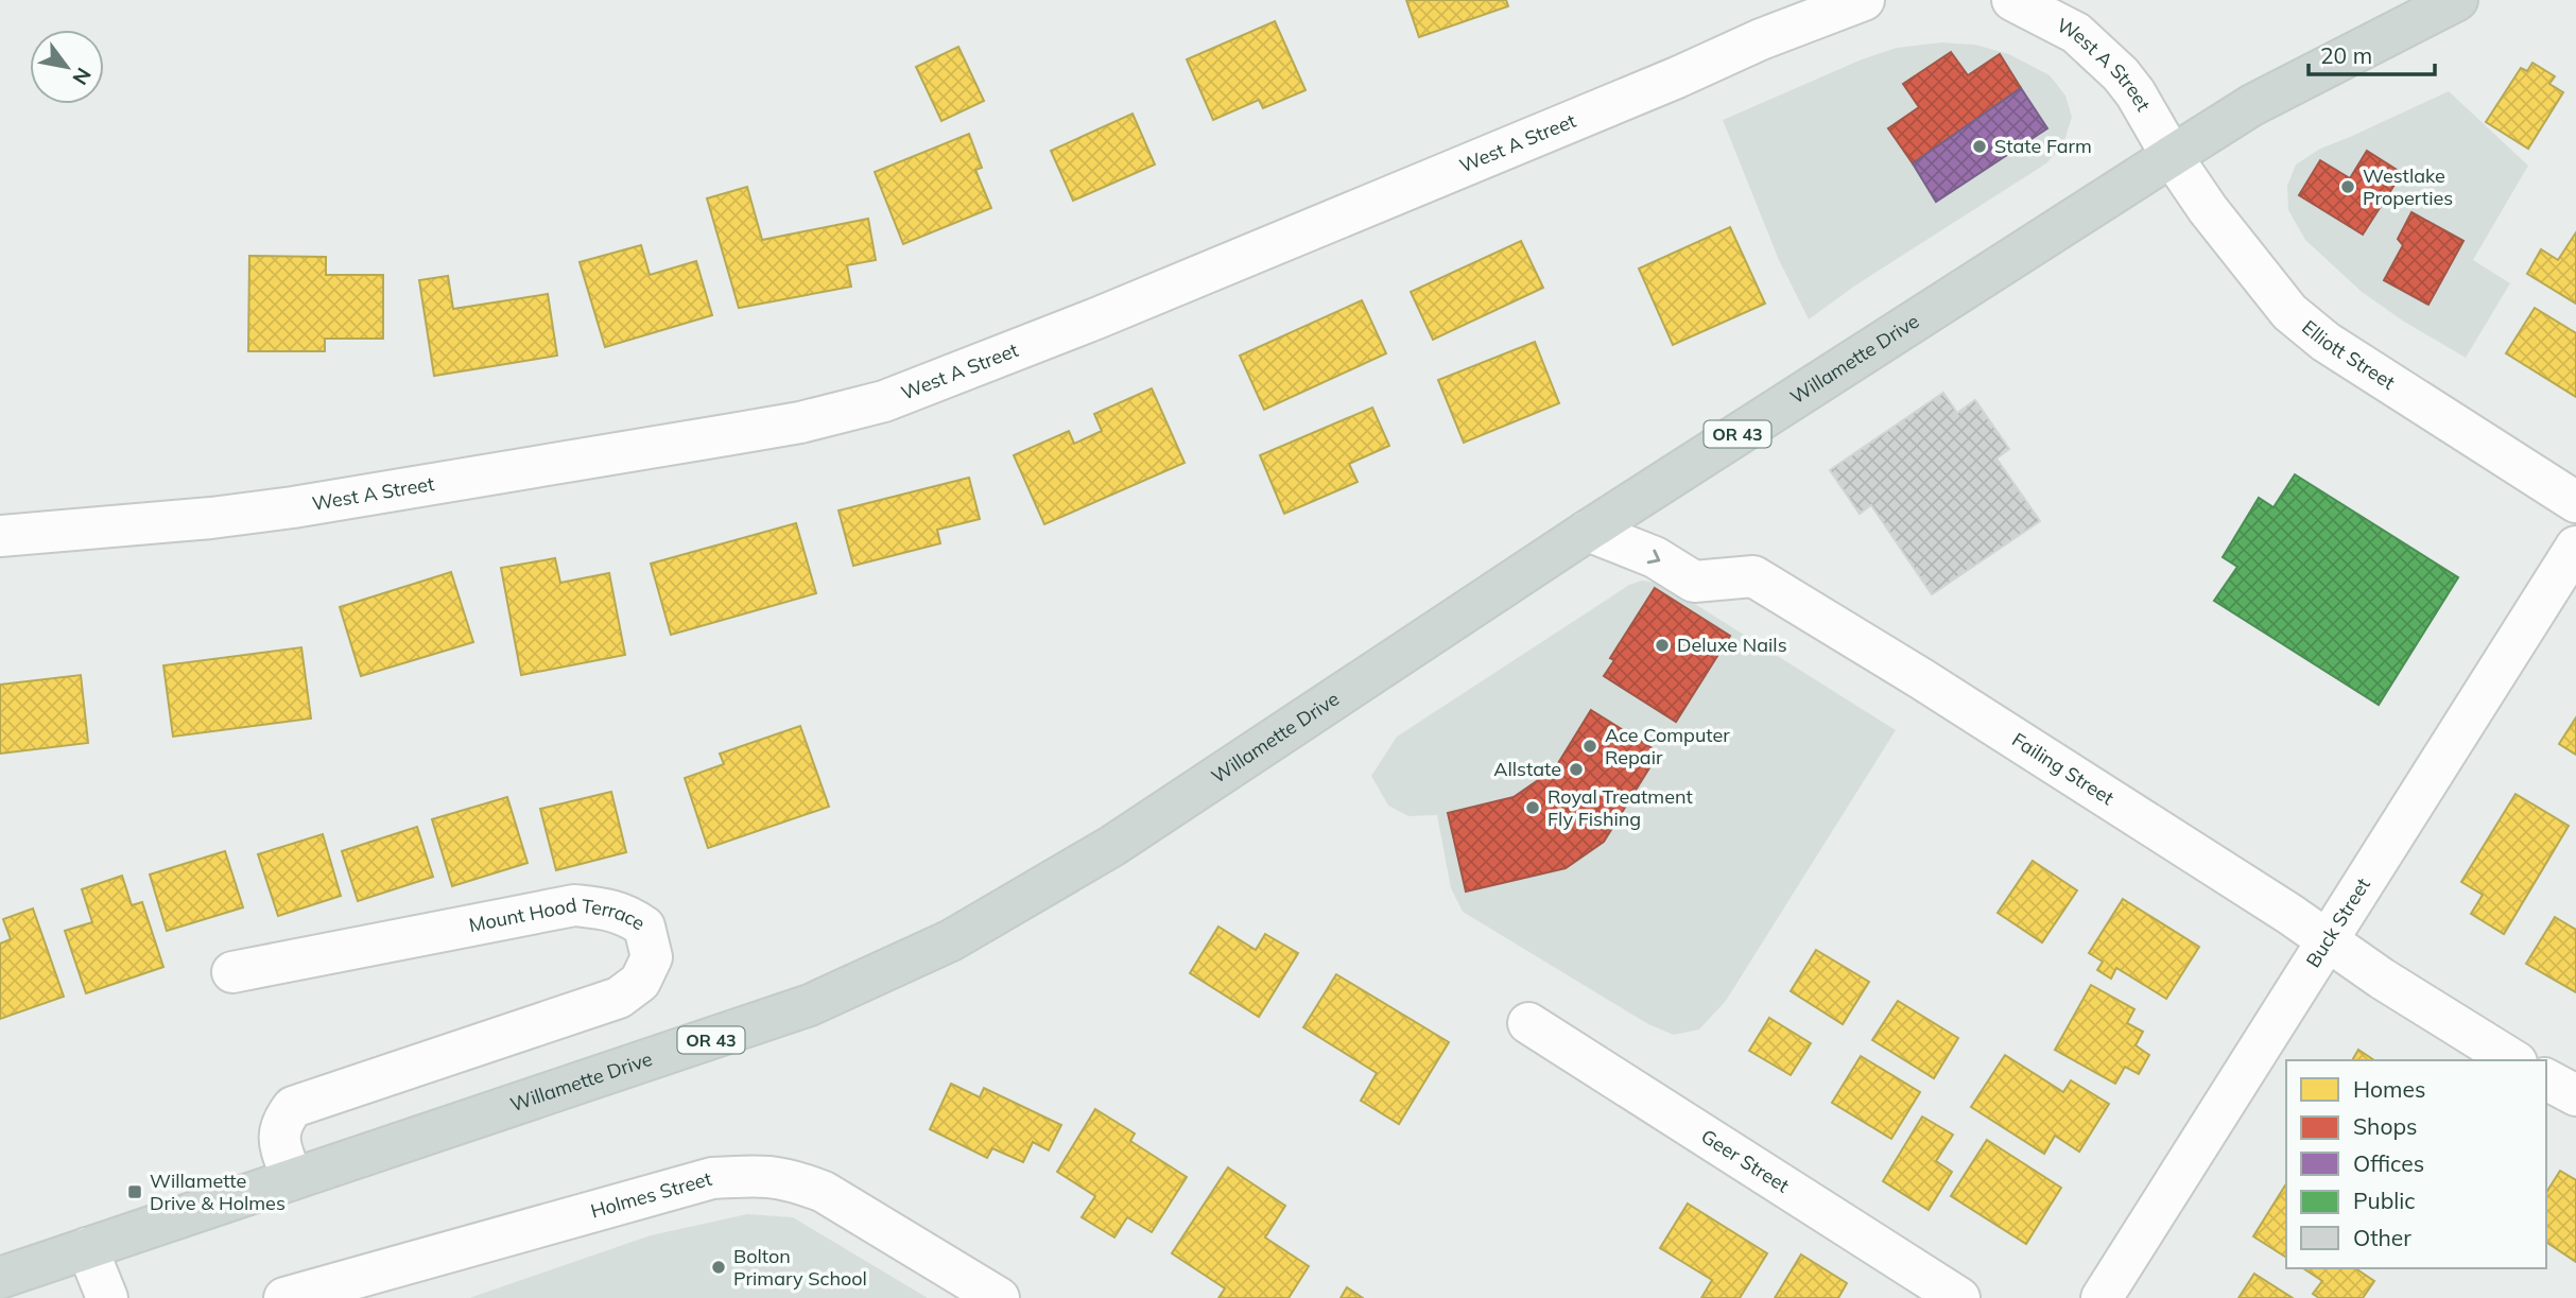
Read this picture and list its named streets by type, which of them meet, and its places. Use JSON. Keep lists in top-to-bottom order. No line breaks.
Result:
{"streets":{"main road":["Willamette Drive","OR 43"],"street":["West A Street","Elliott Street","Failing Street","Buck Street","Mount Hood Terrace","Geer Street","Holmes Street"]},"crossings":[["West A Street","Elliott Street"],["West A Street","Willamette Drive"],["Elliott Street","Willamette Drive"],["Willamette Drive","Failing Street"],["Willamette Drive","Mount Hood Terrace"],["Failing Street","Buck Street"]],"one_way":["Failing Street"],"places":{"other":["State Farm","Westlake Properties","Deluxe Nails","Ace Computer Repair","Allstate","Royal Treatment Fly Fishing","Bolton Primary School"],"transit":["Willamette Drive & Holmes"]},"legend":["Homes","Shops","Offices","Public","Other"],"scale_bar":"20 m","north":"bottom right"}
